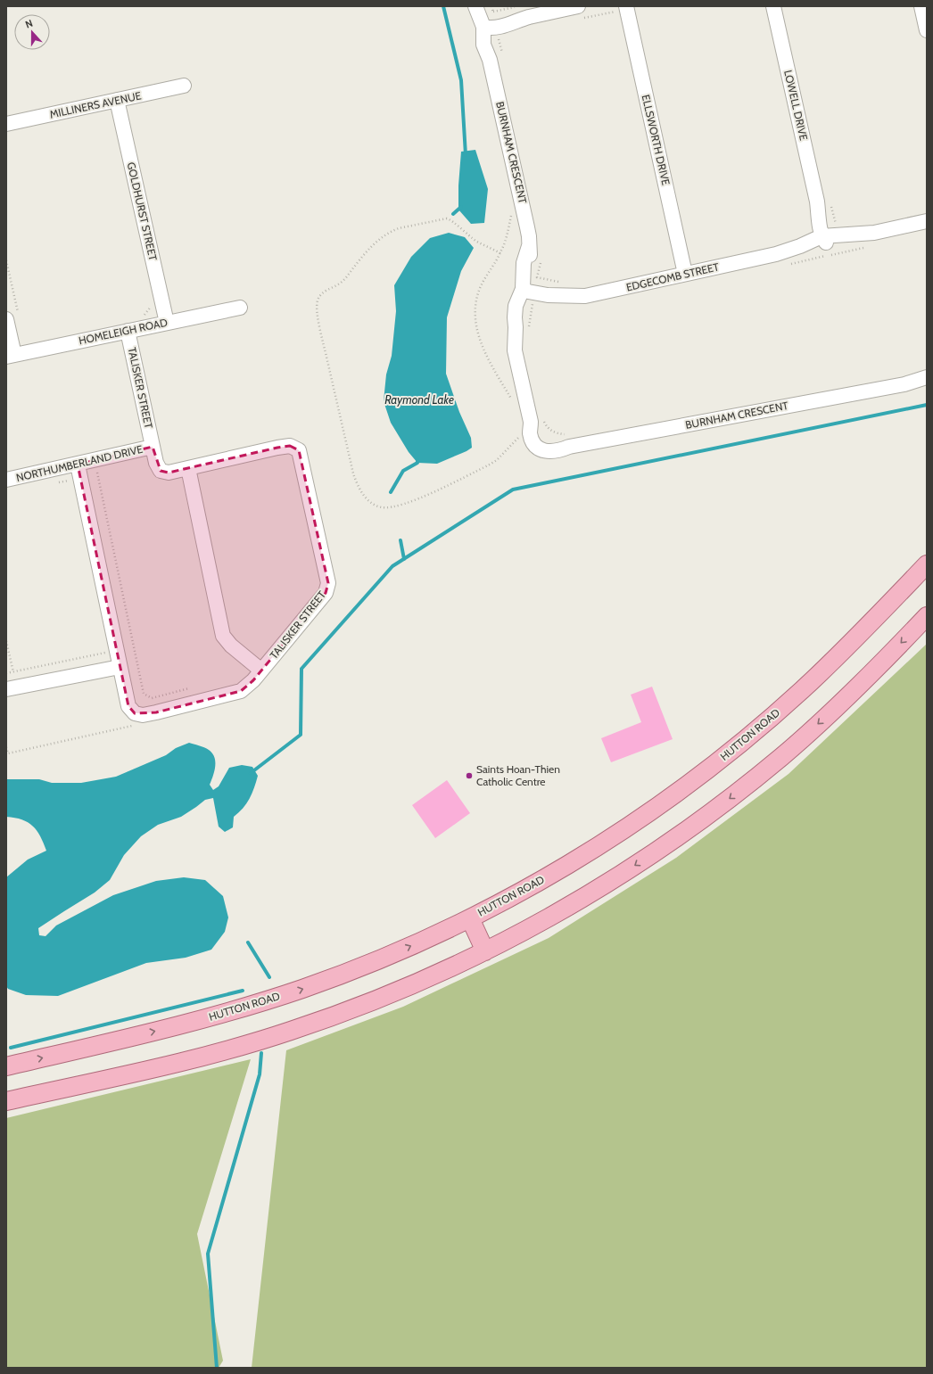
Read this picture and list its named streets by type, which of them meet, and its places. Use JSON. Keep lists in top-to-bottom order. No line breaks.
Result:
{"streets":{"main road":["HUTTON ROAD"],"street":["MILLINERS AVENUE","LOWELL DRIVE","ELLSWORTH DRIVE","BURNHAM CRESCENT","GOLDHURST STREET","EDGECOMB STREET","HOMELEIGH ROAD","TALISKER STREET","NORTHUMBERLAND DRIVE"]},"crossings":[["MILLINERS AVENUE","GOLDHURST STREET"],["LOWELL DRIVE","EDGECOMB STREET"],["ELLSWORTH DRIVE","EDGECOMB STREET"],["BURNHAM CRESCENT","EDGECOMB STREET"],["GOLDHURST STREET","HOMELEIGH ROAD"],["HOMELEIGH ROAD","TALISKER STREET"],["TALISKER STREET","NORTHUMBERLAND DRIVE"]],"water":["Raymond Lake"],"places":["Saints Hoan-Thien Catholic Centre"],"north":"top"}
